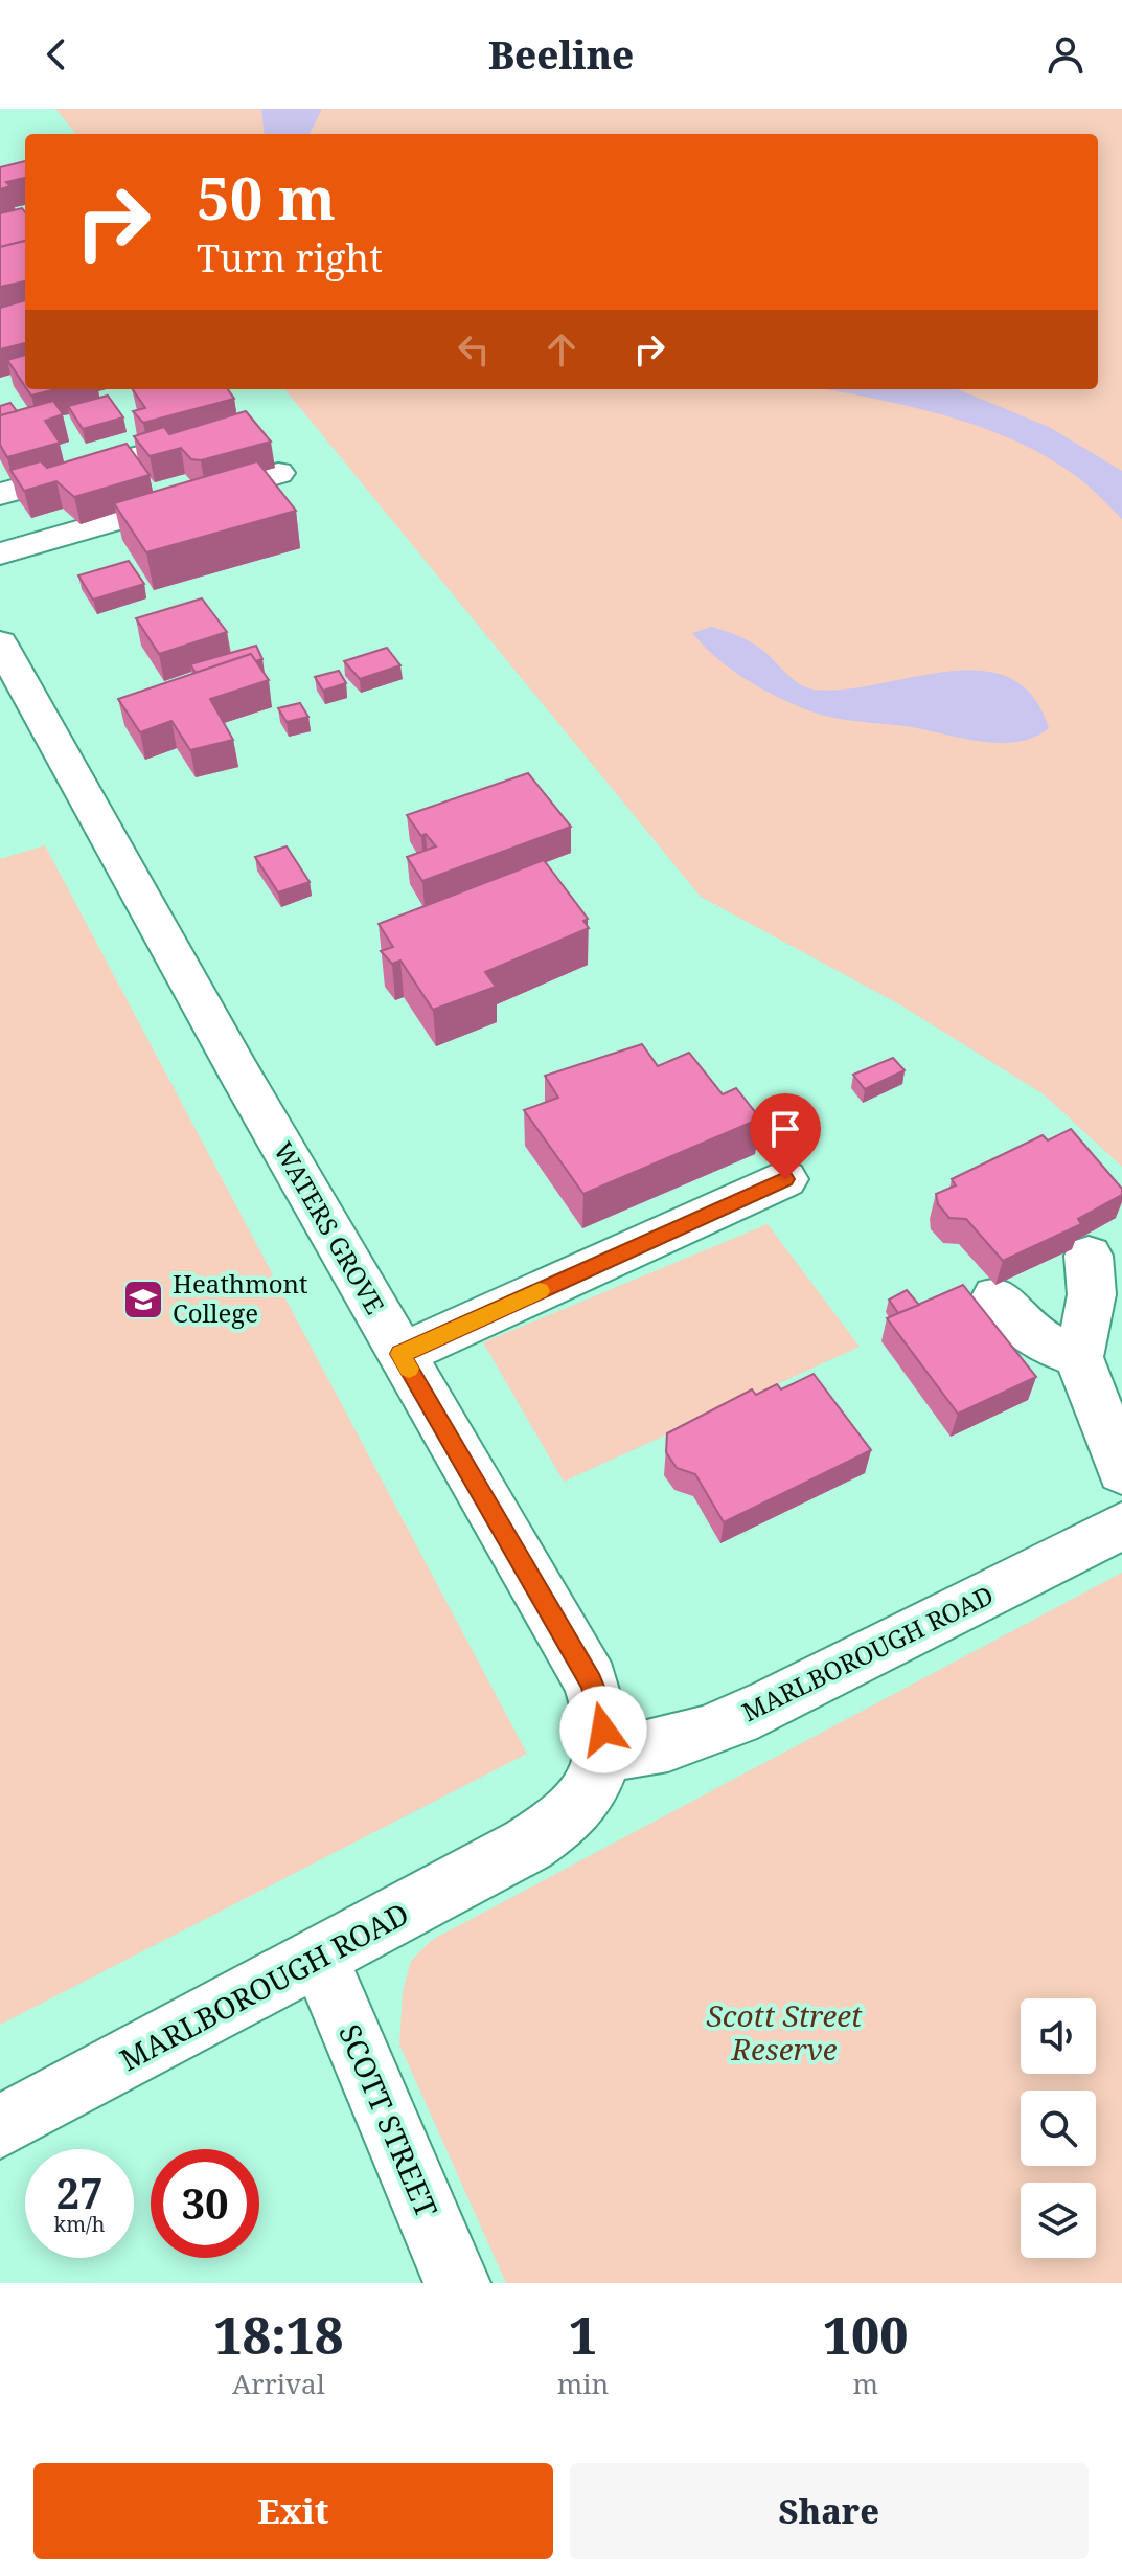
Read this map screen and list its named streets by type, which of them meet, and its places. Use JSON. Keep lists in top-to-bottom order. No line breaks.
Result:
{"streets":{"street":["WATERS GROVE","MARLBOROUGH ROAD","SCOTT STREET"]},"crossings":[["WATERS GROVE","MARLBOROUGH ROAD"],["MARLBOROUGH ROAD","SCOTT STREET"]],"parks":["Scott Street Reserve"],"places":{"school or university":["Heathmont College"]},"page":{"header":"Beeline","turn":["50 m","Turn right"],"speed":"27 km/h","limit":"30","eta":["18:18","Arrival","1","min","100","m"],"buttons":["Exit","Share"]}}
